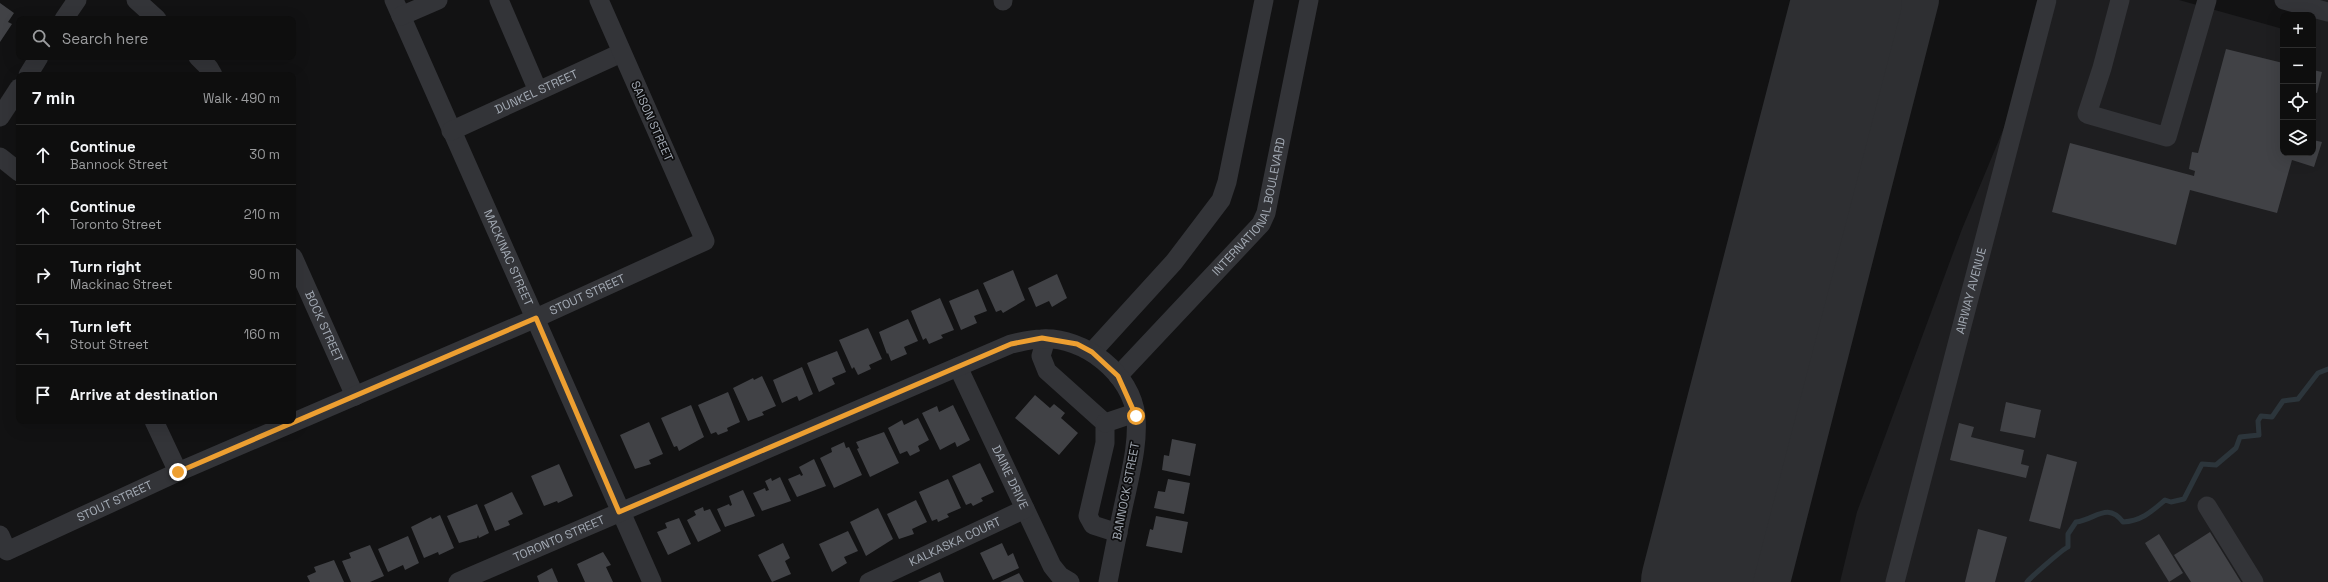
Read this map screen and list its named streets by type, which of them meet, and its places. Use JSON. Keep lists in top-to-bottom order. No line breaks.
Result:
{"streets":{"street":["DUNKEL STREET","SAISON STREET","INTERNATIONAL BOULEVARD","MACKINAC STREET","AIRWAY AVENUE","STOUT STREET","BOCK STREET","DAINE DRIVE","BANNOCK STREET","TORONTO STREET","KALKASKA COURT"]},"crossings":[["DUNKEL STREET","SAISON STREET"],["DUNKEL STREET","MACKINAC STREET"],["SAISON STREET","STOUT STREET"],["INTERNATIONAL BOULEVARD","BANNOCK STREET"],["INTERNATIONAL BOULEVARD","TORONTO STREET"],["MACKINAC STREET","STOUT STREET"],["MACKINAC STREET","TORONTO STREET"],["STOUT STREET","BOCK STREET"],["DAINE DRIVE","TORONTO STREET"],["DAINE DRIVE","KALKASKA COURT"],["BANNOCK STREET","TORONTO STREET"]],"page":{"map_buttons":["+","−"],"search":"Search here","heading":["7 min","Walk · 490 m"],"list":[["Continue","Bannock Street","30 m"],["Continue","Toronto Street","210 m"],["Turn right","Mackinac Street","90 m"],["Turn left","Stout Street","160 m"],"Arrive at destination"]}}
